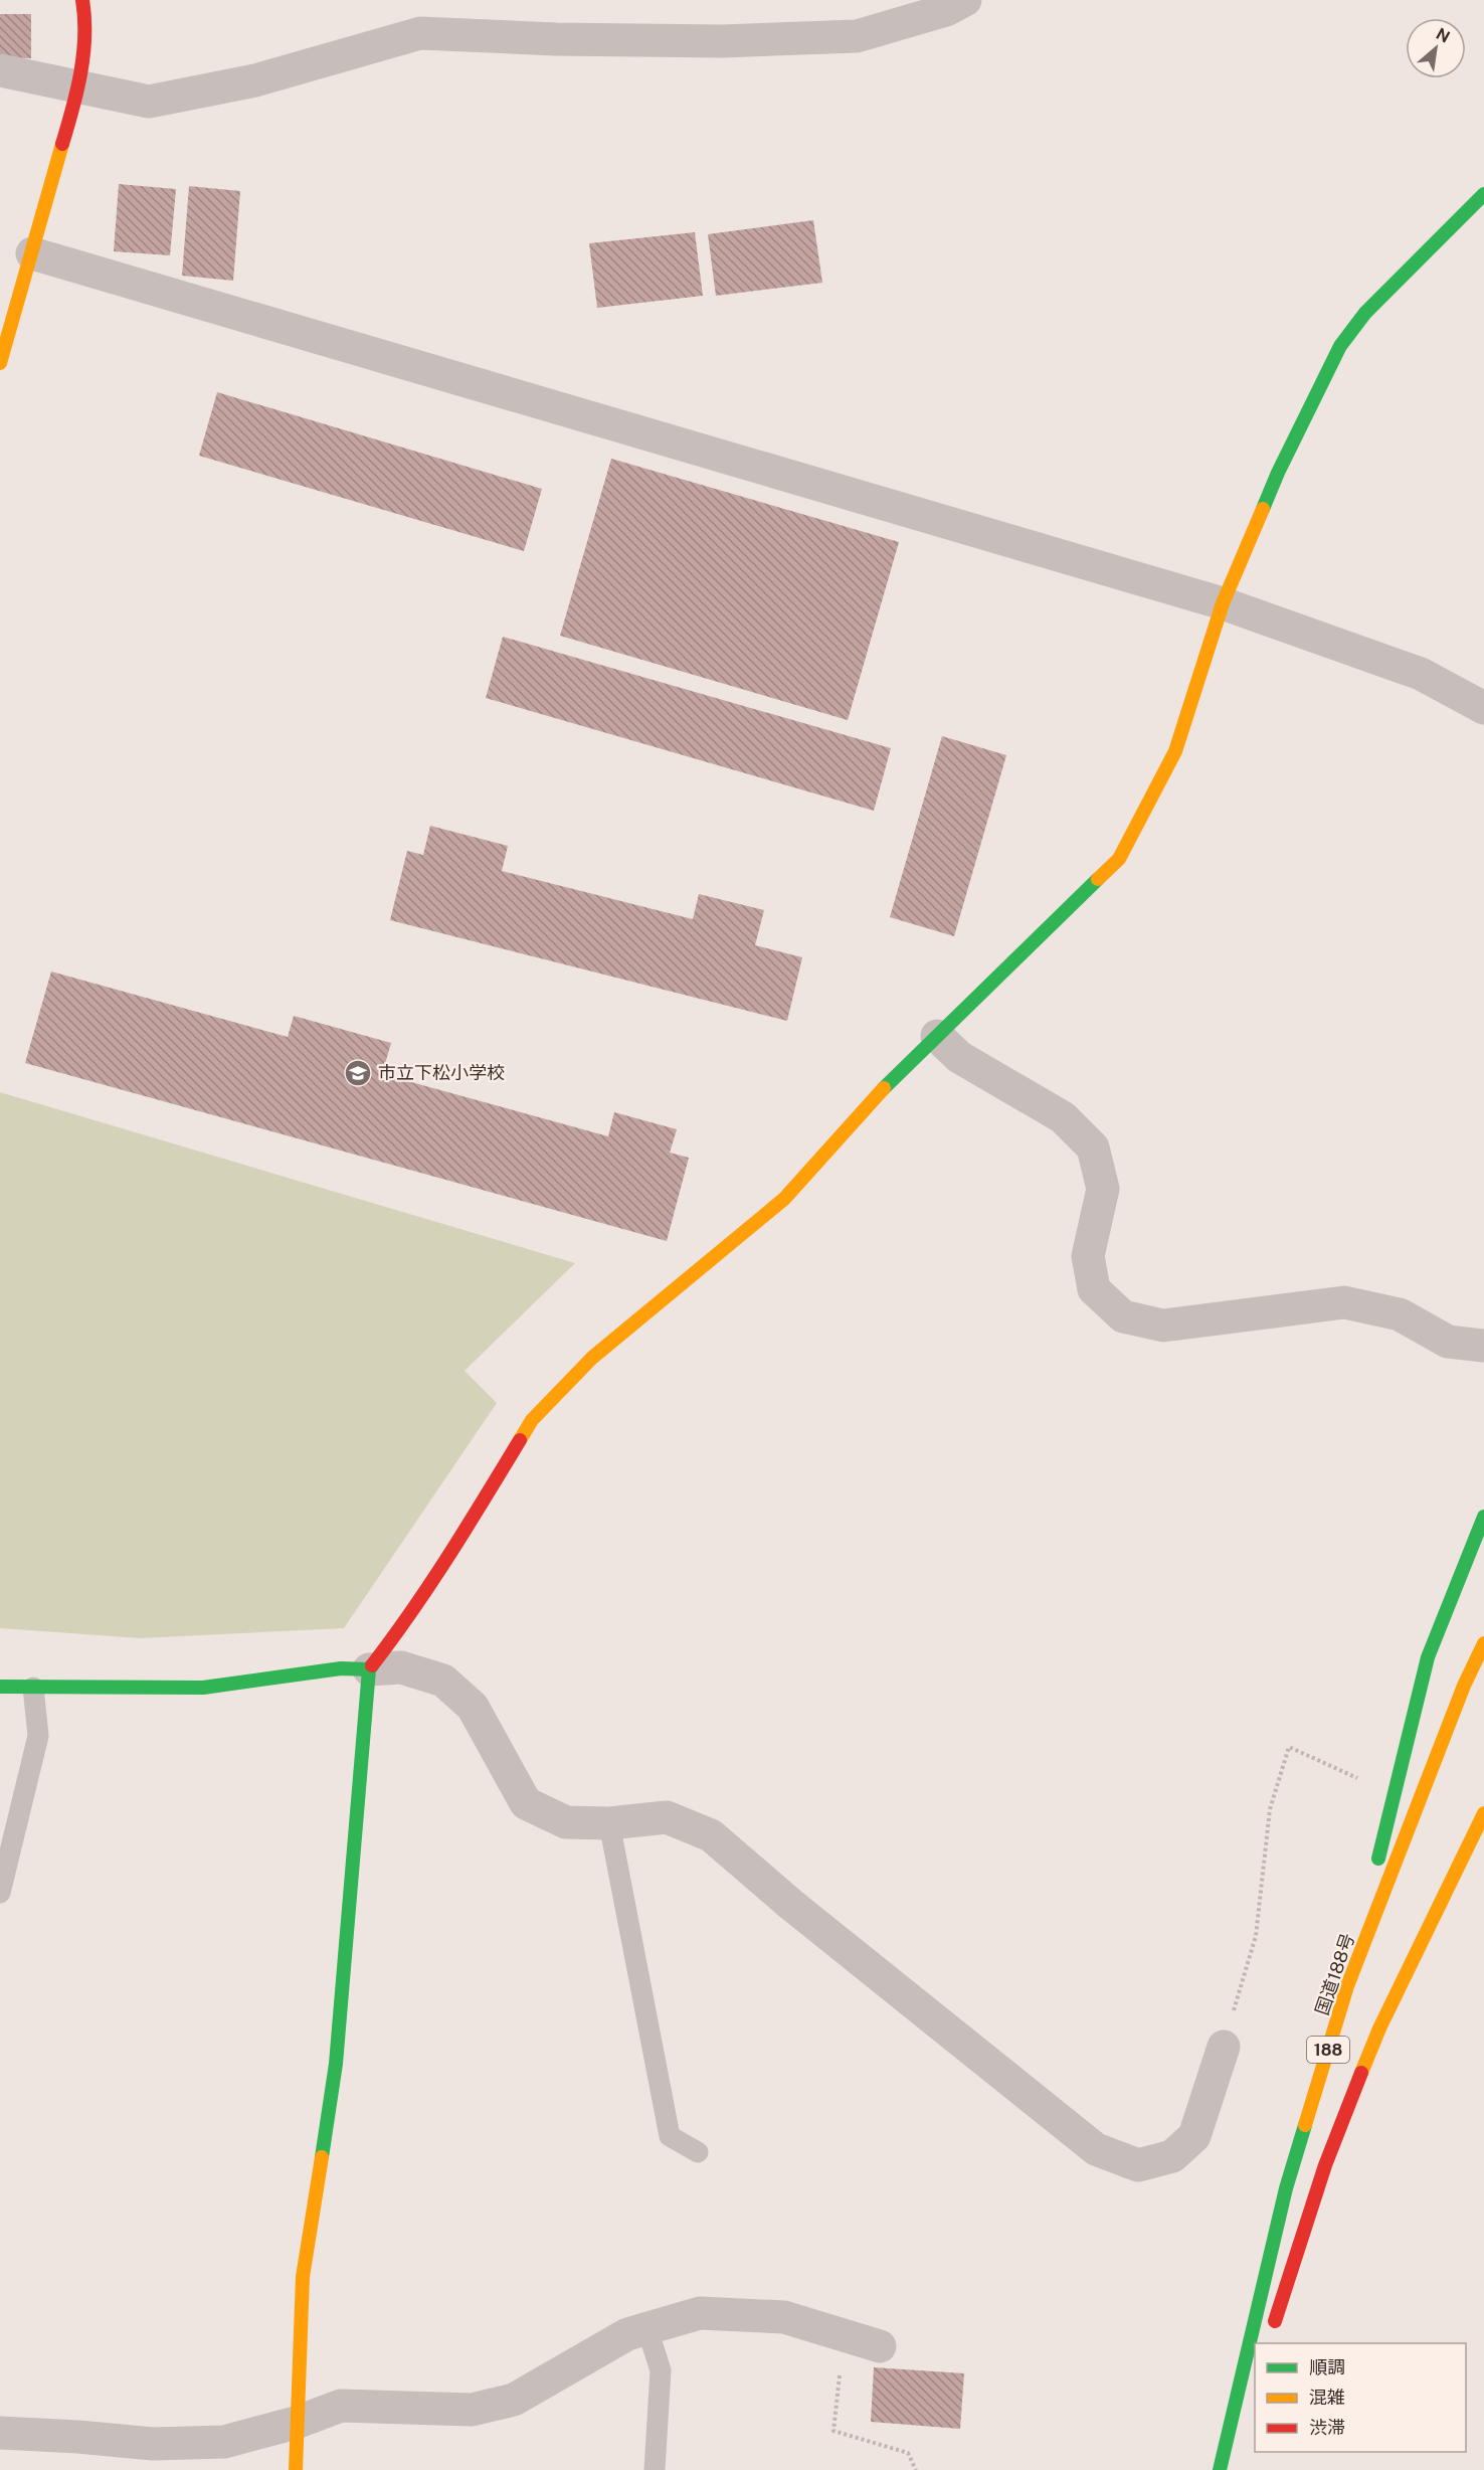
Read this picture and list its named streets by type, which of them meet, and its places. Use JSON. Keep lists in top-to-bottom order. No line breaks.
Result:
{"streets":{"main road":["国道188号","188"]},"places":{"school or university":["市立下松小学校"]},"legend":["順調","混雑","渋滞"],"north":"top right"}
